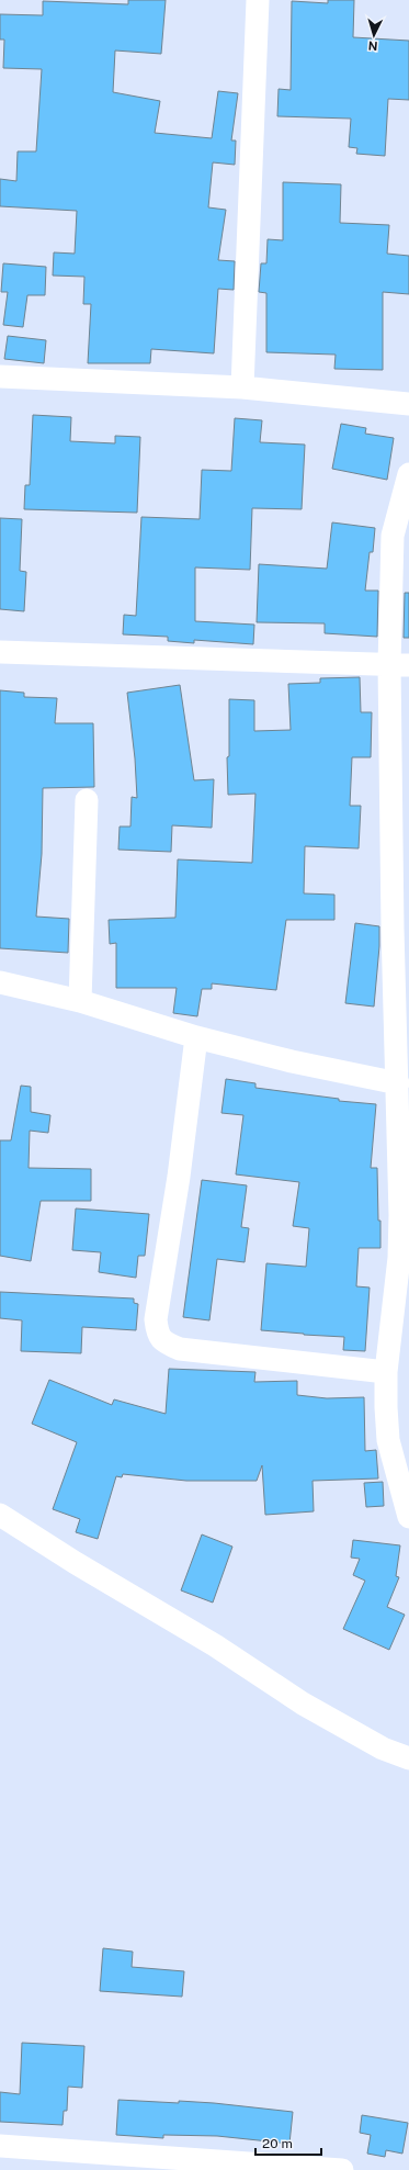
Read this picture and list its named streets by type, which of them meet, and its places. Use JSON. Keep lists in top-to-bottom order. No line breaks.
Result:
{"scale_bar":"20 m","north":"bottom"}
